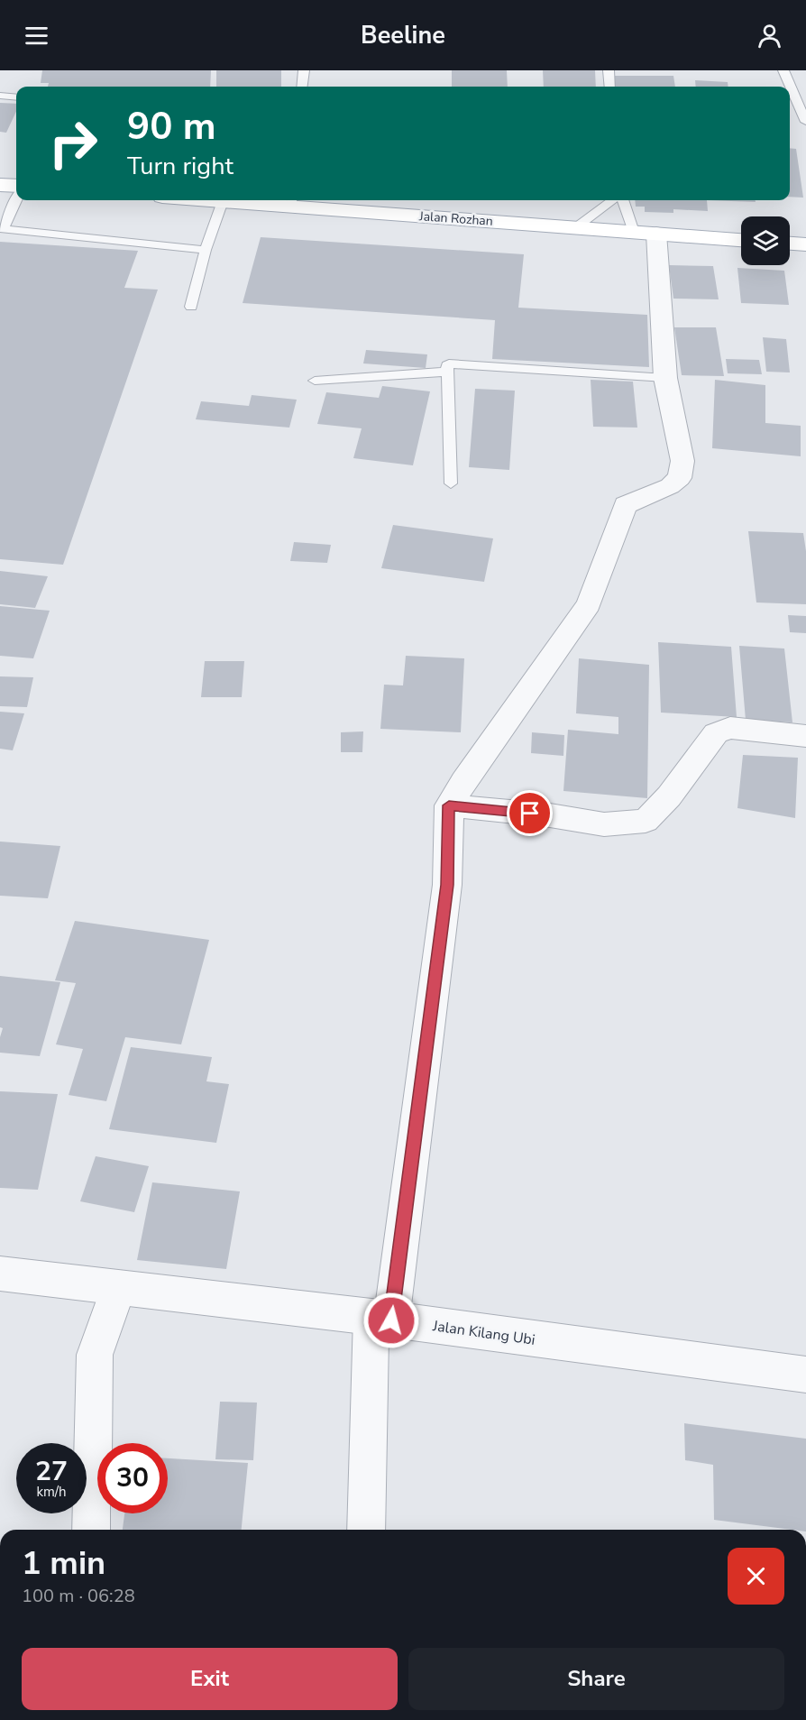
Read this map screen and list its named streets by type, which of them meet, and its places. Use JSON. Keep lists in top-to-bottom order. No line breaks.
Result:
{"streets":{"main road":["Jalan Rozhan"],"street":["Jalan Kilang Ubi"]},"page":{"header":"Beeline","turn":["90 m","Turn right"],"speed":"27 km/h","limit":"30","heading":["1 min","100 m · 06:28"],"buttons":["Exit","Share"]}}
